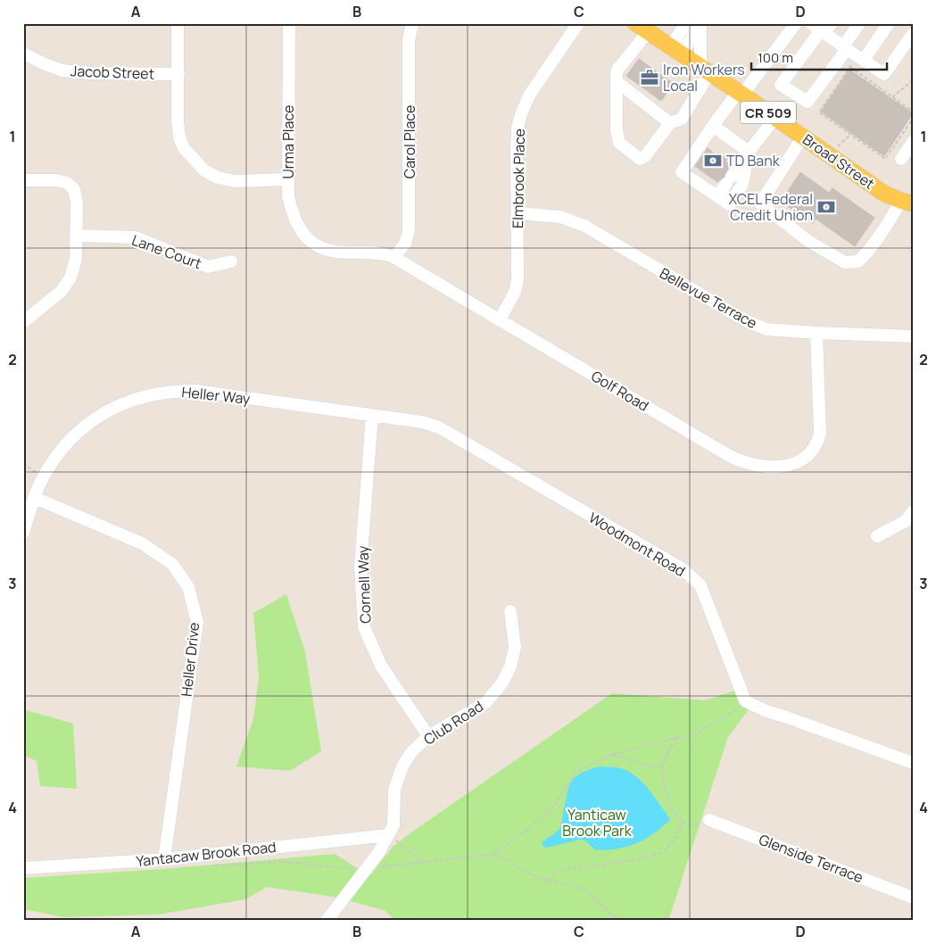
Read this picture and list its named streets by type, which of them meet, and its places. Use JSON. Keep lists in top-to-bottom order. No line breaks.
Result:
{"streets":{"main road":["CR 509","Broad Street"],"street":["Jacob Street","Urma Place","Carol Place","Elmbrook Place","Lane Court","Bellevue Terrace","Golf Road","Heller Way","Woodmont Road","Cornell Way","Heller Drive","Club Road","Yantacaw Brook Road","Glenside Terrace"]},"crossings":[["Urma Place","Golf Road"],["Carol Place","Golf Road"],["Elmbrook Place","Bellevue Terrace"],["Elmbrook Place","Golf Road"],["Bellevue Terrace","Golf Road"],["Heller Way","Woodmont Road"],["Heller Way","Cornell Way"],["Heller Way","Heller Drive"],["Woodmont Road","Cornell Way"],["Cornell Way","Club Road"],["Heller Drive","Yantacaw Brook Road"],["Club Road","Yantacaw Brook Road"]],"parks":["Yanticaw Brook Park"],"places":{"office":["Iron Workers Local"],"bank":["TD Bank","XCEL Federal Credit Union"]},"scale_bar":"100 m","grid":{"columns":["A","B","C","D"],"rows":["1","2","3","4"]}}
